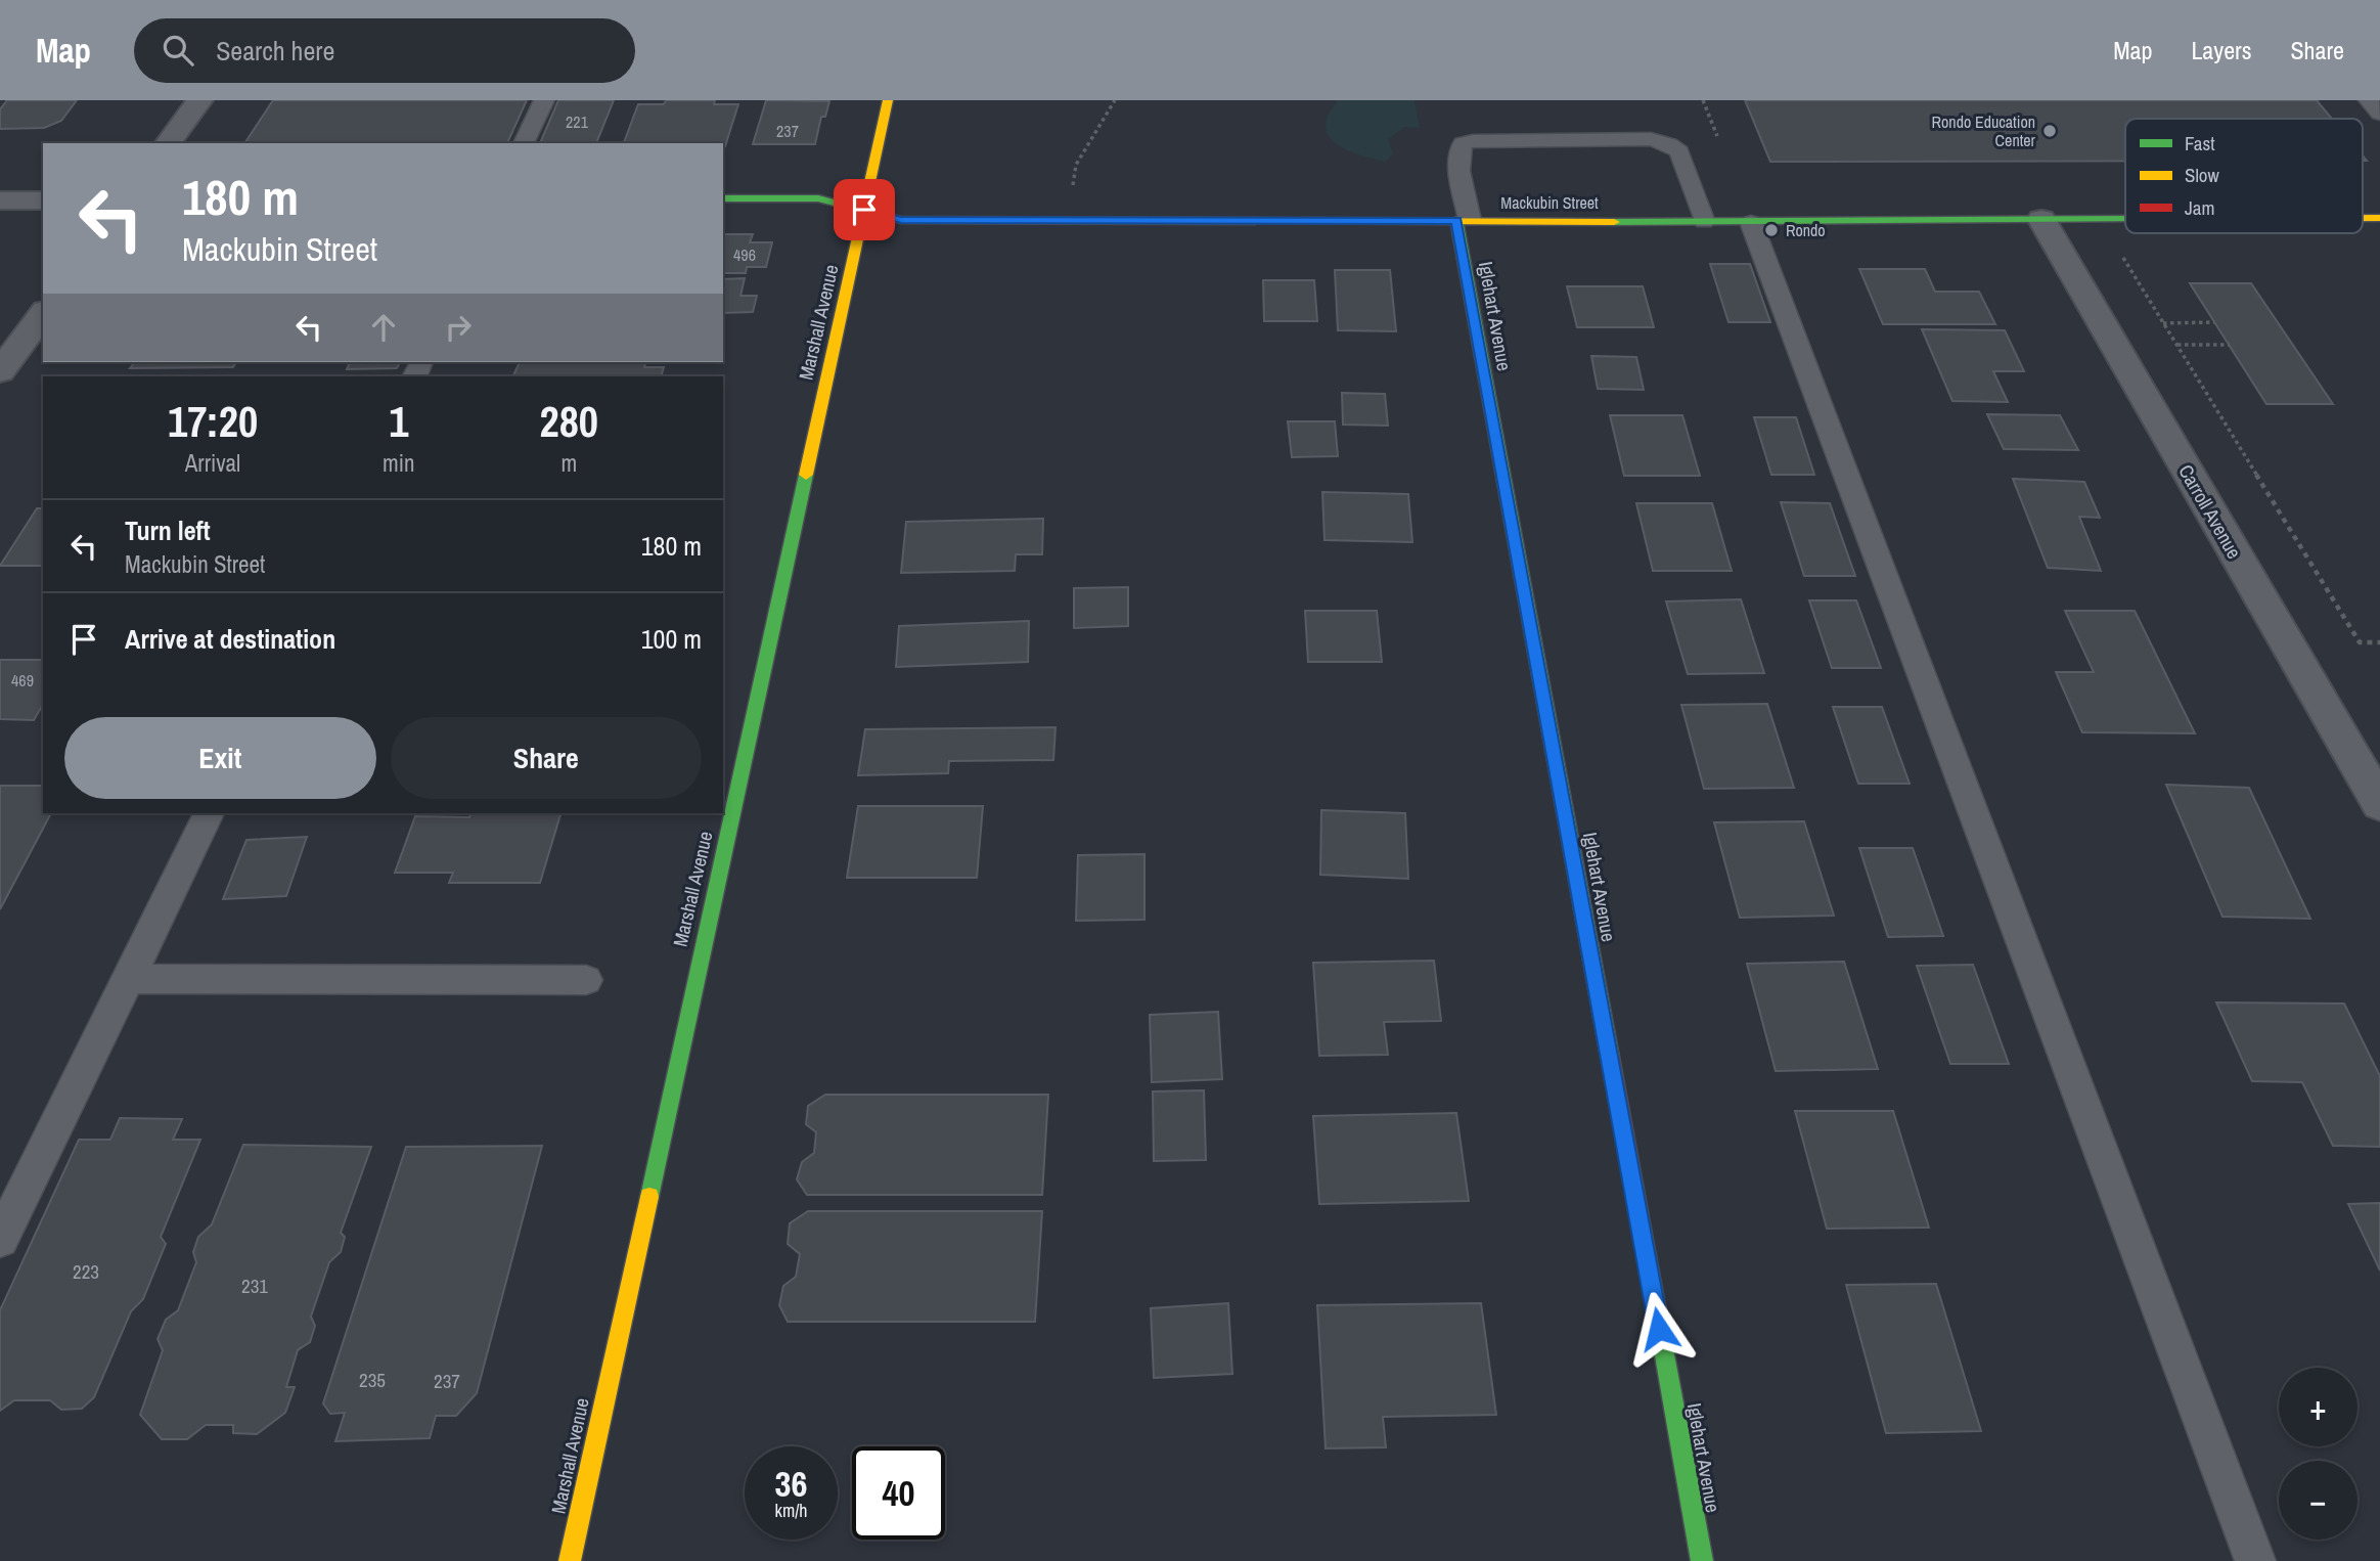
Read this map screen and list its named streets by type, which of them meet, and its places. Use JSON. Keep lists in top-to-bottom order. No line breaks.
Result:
{"streets":{"street":["Mackubin Street","Iglehart Avenue","Marshall Avenue","Carroll Avenue"]},"crossings":[["Mackubin Street","Iglehart Avenue"],["Mackubin Street","Marshall Avenue"],["Mackubin Street","Carroll Avenue"]],"places":["Rondo Education Center","Rondo"],"house_numbers":["221","237","496","469","223","231","235","237"],"legend":["Fast","Slow","Jam"],"page":{"header":"Map","search":"Search here","nav":["Map","Layers","Share"],"turn":["180 m","Mackubin Street"],"eta":["17:20","Arrival","1","min","280","m"],"list":[{"name":"Turn left","note":"Mackubin Street","value":"180 m"},{"name":"Arrive at destination","value":"100 m"}],"buttons":["Exit","Share"],"map_buttons":["+","−"],"speed":"36 km/h","limit":"40"}}
